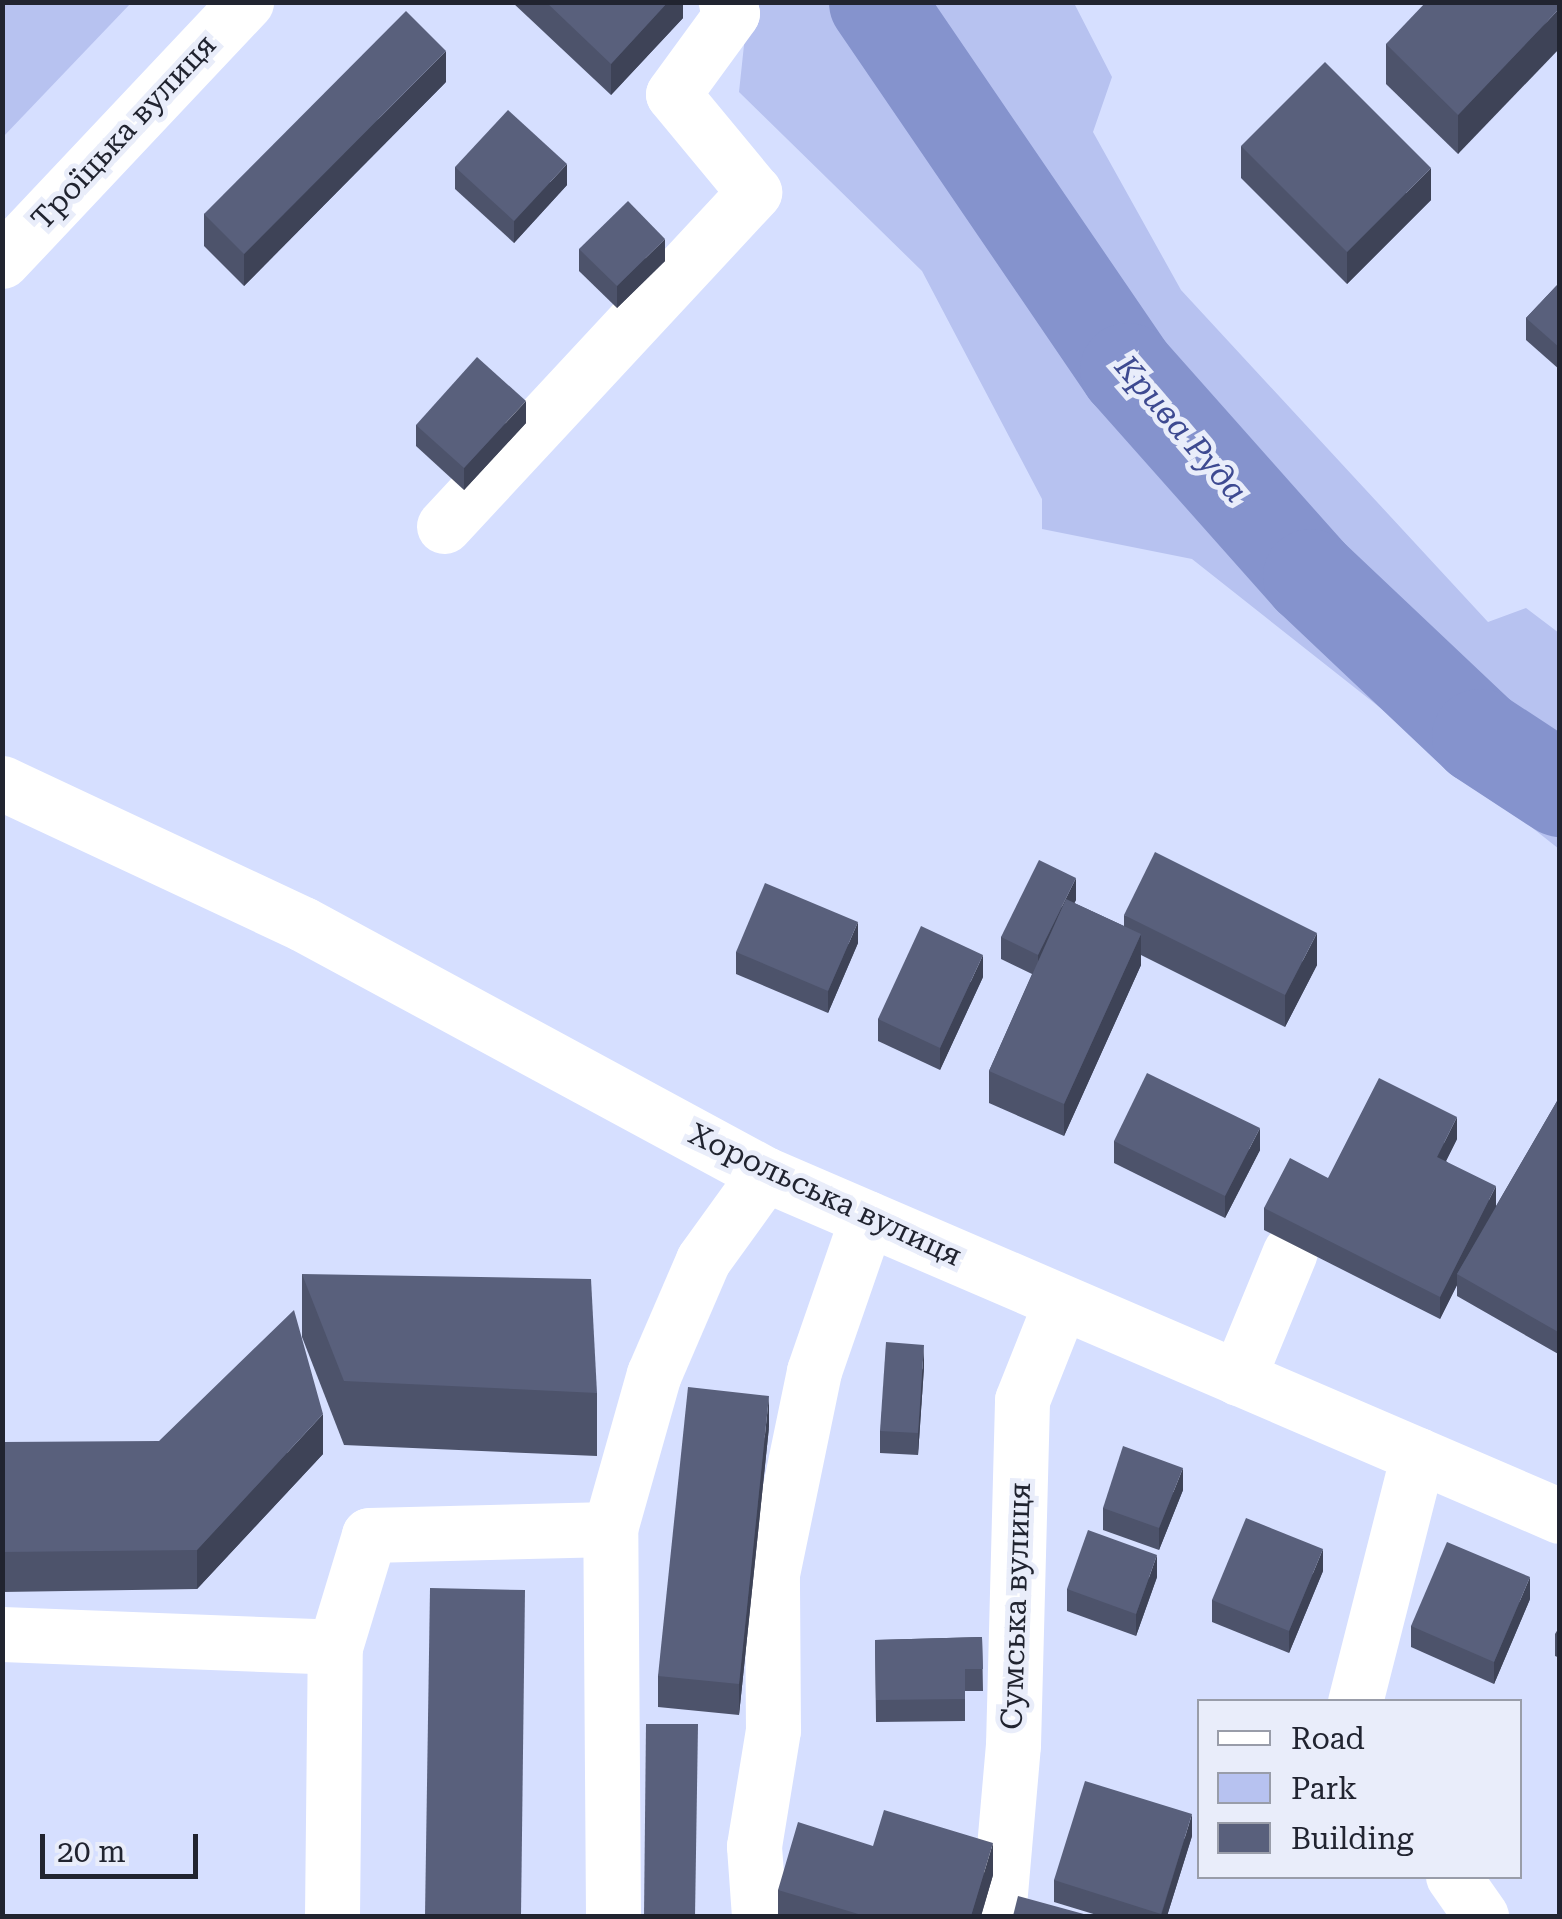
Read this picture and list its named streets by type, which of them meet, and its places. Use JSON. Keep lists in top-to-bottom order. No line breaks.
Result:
{"streets":{"street":["Троїцька вулиця","Хорольська вулиця","Сумська вулиця"]},"crossings":[["Хорольська вулиця","Сумська вулиця"]],"water":["Крива Руда"],"legend":["Road","Park","Building"],"scale_bar":"20 m"}
